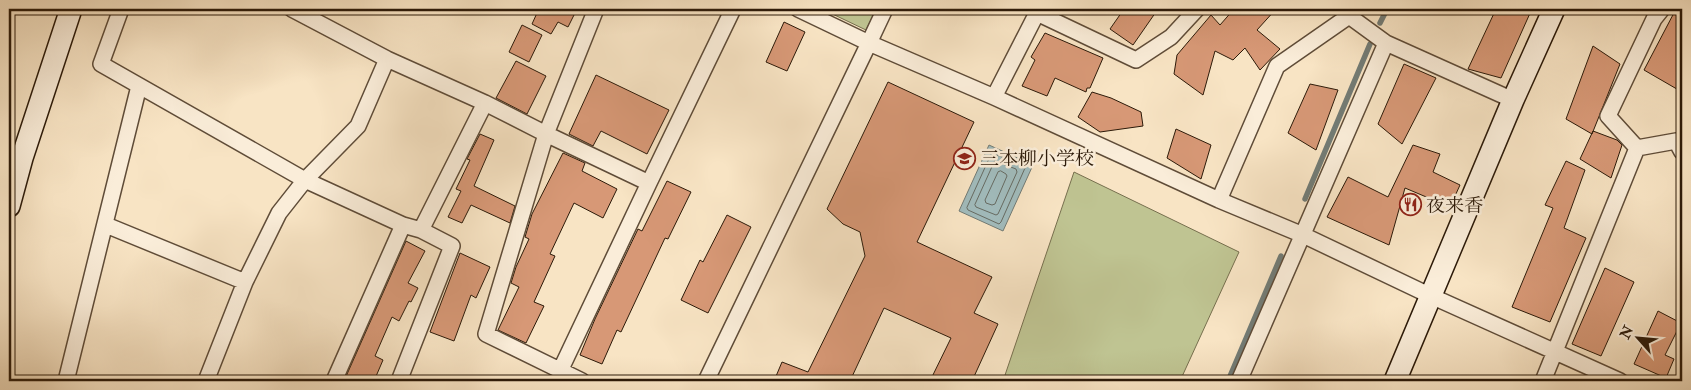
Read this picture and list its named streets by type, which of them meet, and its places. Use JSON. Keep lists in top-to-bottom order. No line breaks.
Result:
{"places":{"school or university":["三本柳小学校"],"restaurant":["夜来香"]},"north":"top left"}
